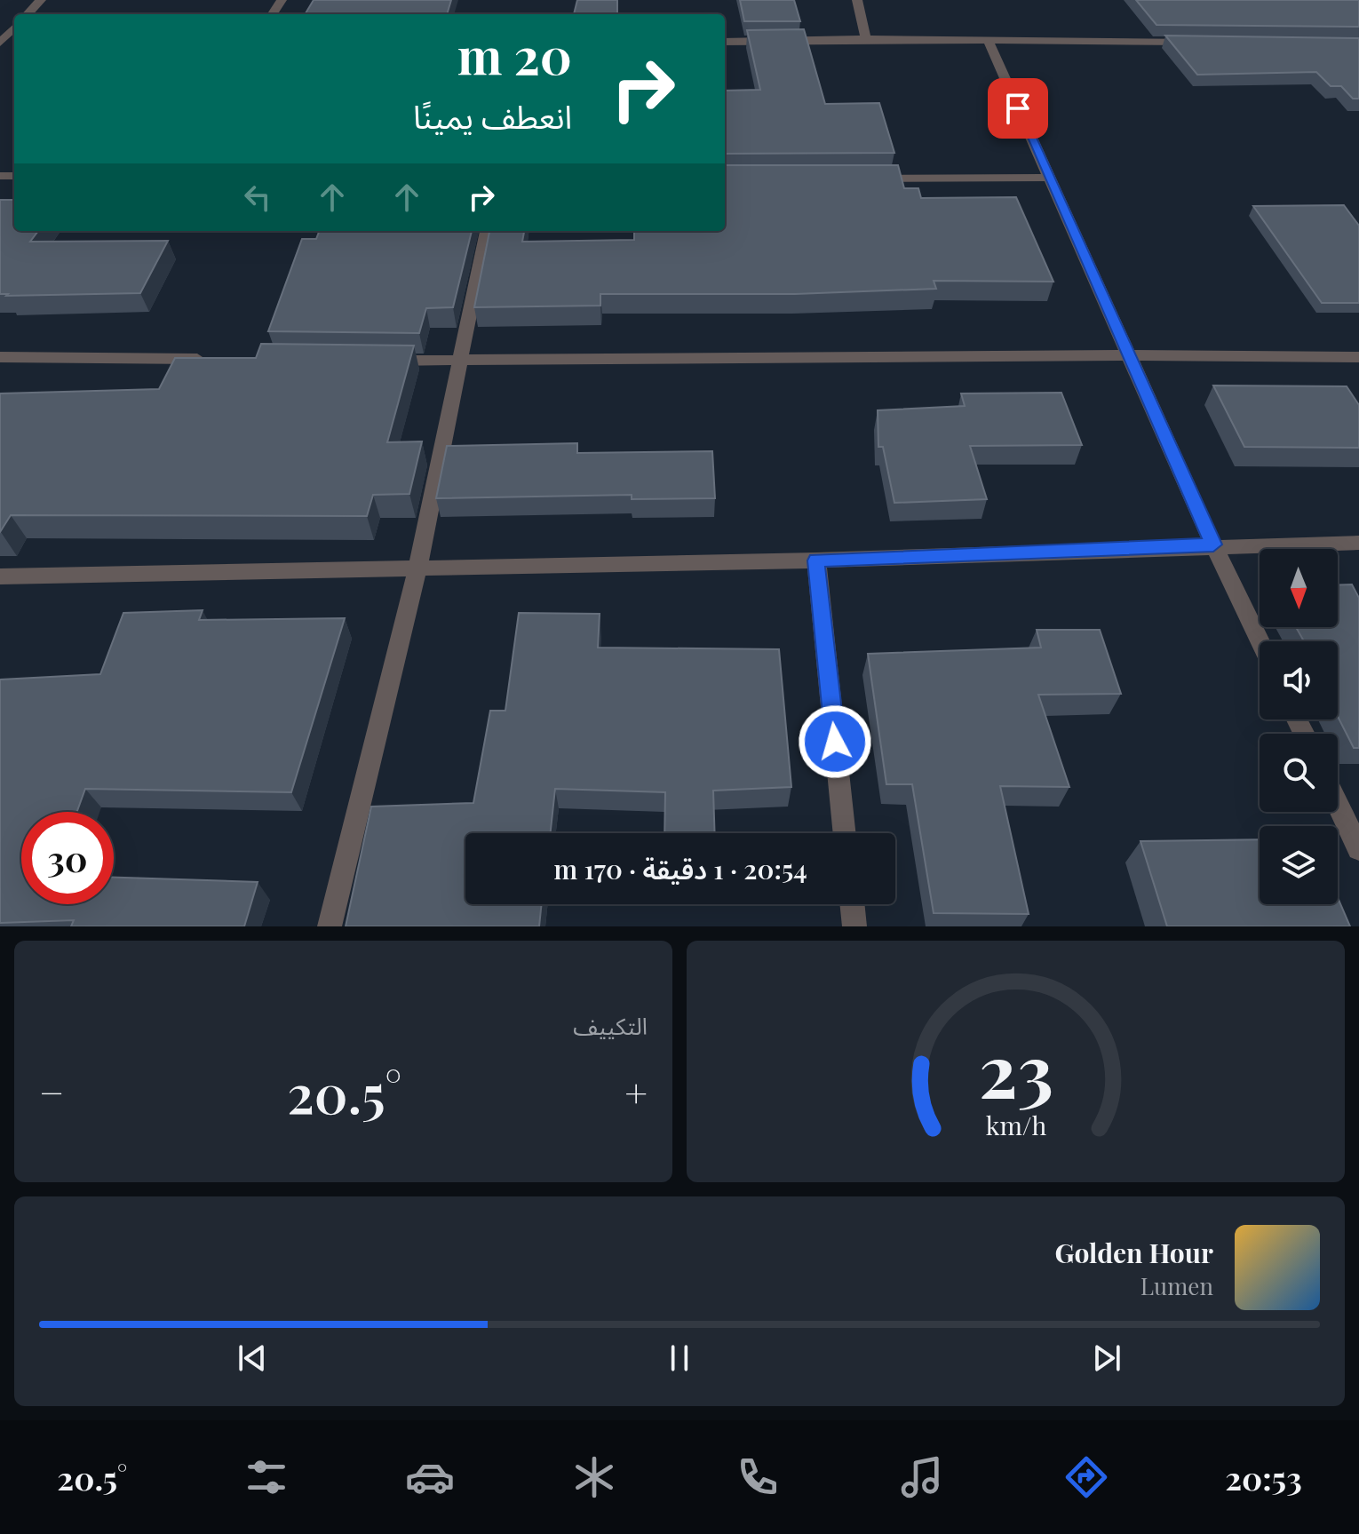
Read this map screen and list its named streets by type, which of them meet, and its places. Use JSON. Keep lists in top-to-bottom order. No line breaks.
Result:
{"north":"bottom","page":{"turn":["20 m","انعطف يمينًا"],"limit":"30","trip":"20:54 · 1 دقيقة · 170 m","tile":"التكييف","heat":["−","20.5°","+"],"song":["Golden Hour","Lumen"],"tabs":["20:53","20.5°"],"gauge":["23","km/h"]}}
